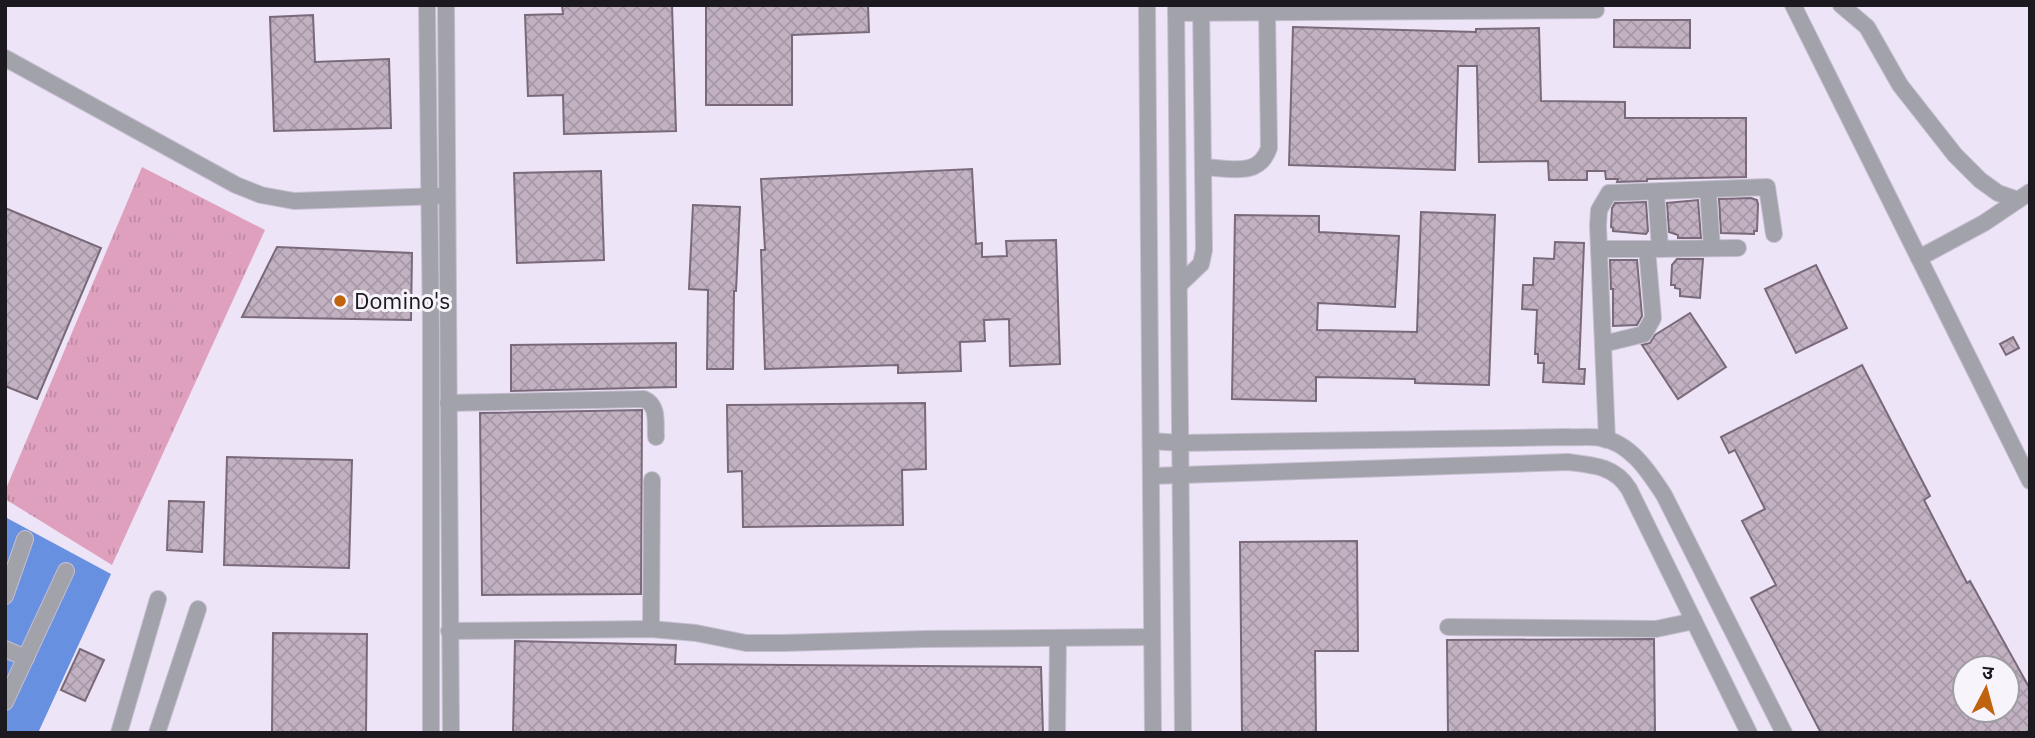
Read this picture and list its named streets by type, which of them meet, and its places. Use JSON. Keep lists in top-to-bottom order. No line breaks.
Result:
{"places":["Domino's"],"north":"top"}
